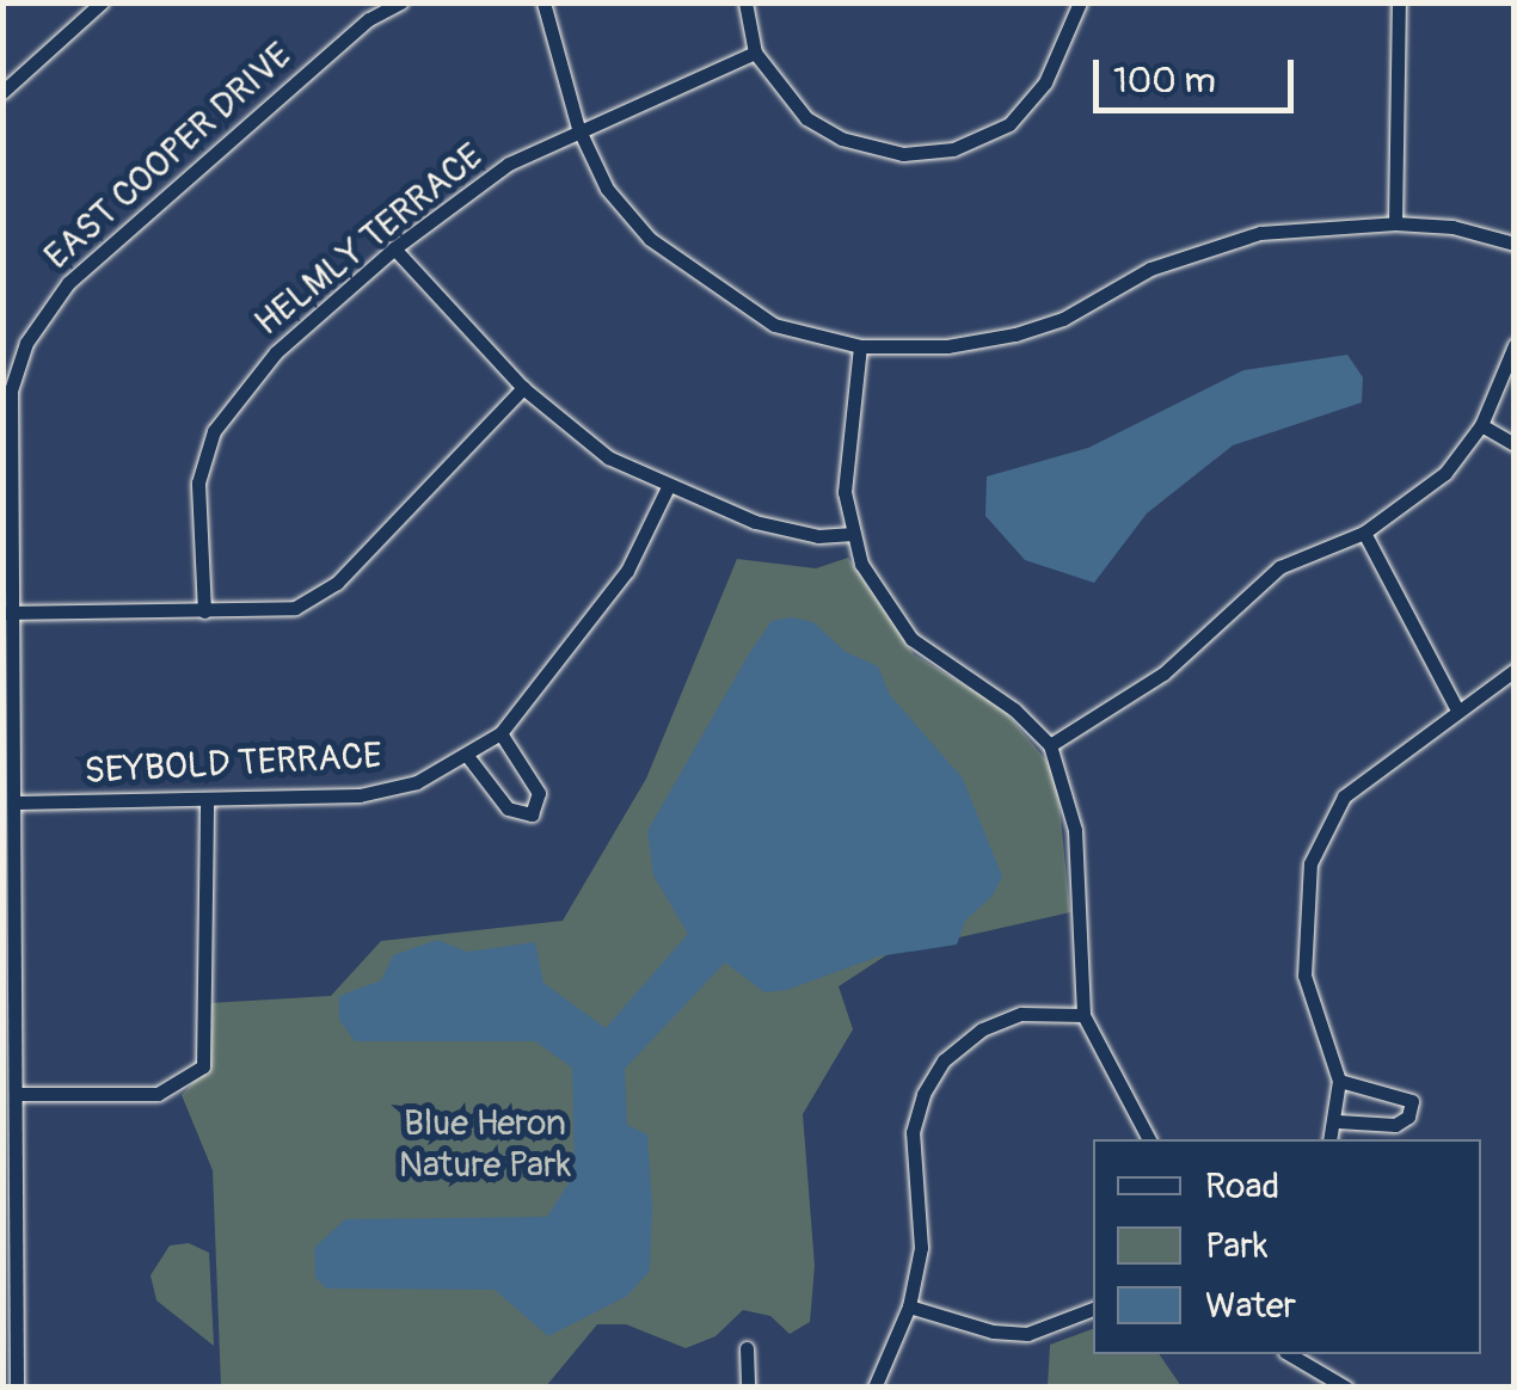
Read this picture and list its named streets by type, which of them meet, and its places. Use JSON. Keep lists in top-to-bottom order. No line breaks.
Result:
{"streets":{"street":["EAST COOPER DRIVE","HELMLY TERRACE","SEYBOLD TERRACE"]},"crossings":[["EAST COOPER DRIVE","SEYBOLD TERRACE"]],"parks":["Blue Heron Nature Park"],"legend":["Road","Park","Water"],"scale_bar":"100 m"}
